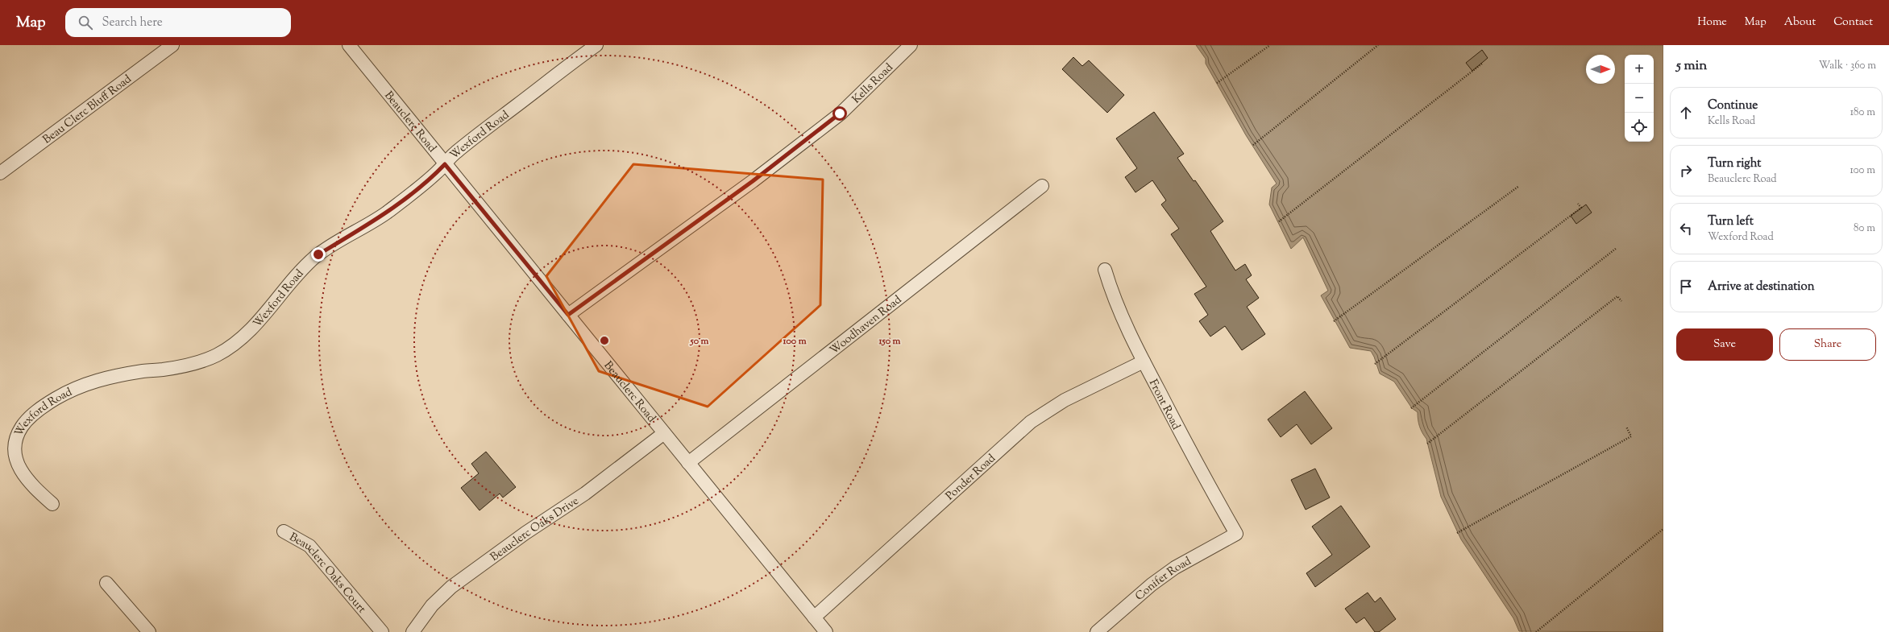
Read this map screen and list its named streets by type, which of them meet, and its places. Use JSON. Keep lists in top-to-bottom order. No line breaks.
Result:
{"streets":{"street":["Kells Road","Beau Clerc Bluff Road","Beauclerc Road","Wexford Road","Woodhaven Road","Front Road","Ponder Road","Beauclerc Oaks Drive","Beauclerc Oaks Court","Conifer Road"]},"crossings":[["Kells Road","Beauclerc Road"],["Beauclerc Road","Wexford Road"],["Beauclerc Road","Woodhaven Road"],["Beauclerc Road","Ponder Road"],["Beauclerc Road","Beauclerc Oaks Drive"],["Front Road","Ponder Road"],["Front Road","Conifer Road"]],"north":"right","page":{"header":"Map","search":"Search here","nav":["Home","Map","About","Contact"],"heading":["5 min","Walk · 360 m"],"map_buttons":["+","−"],"list":[["Continue","Kells Road","180 m"],["Turn right","Beauclerc Road","100 m"],["Turn left","Wexford Road","80 m"],"Arrive at destination"],"buttons":["Save","Share"]},"rings":["50 m","100 m","150 m"]}
